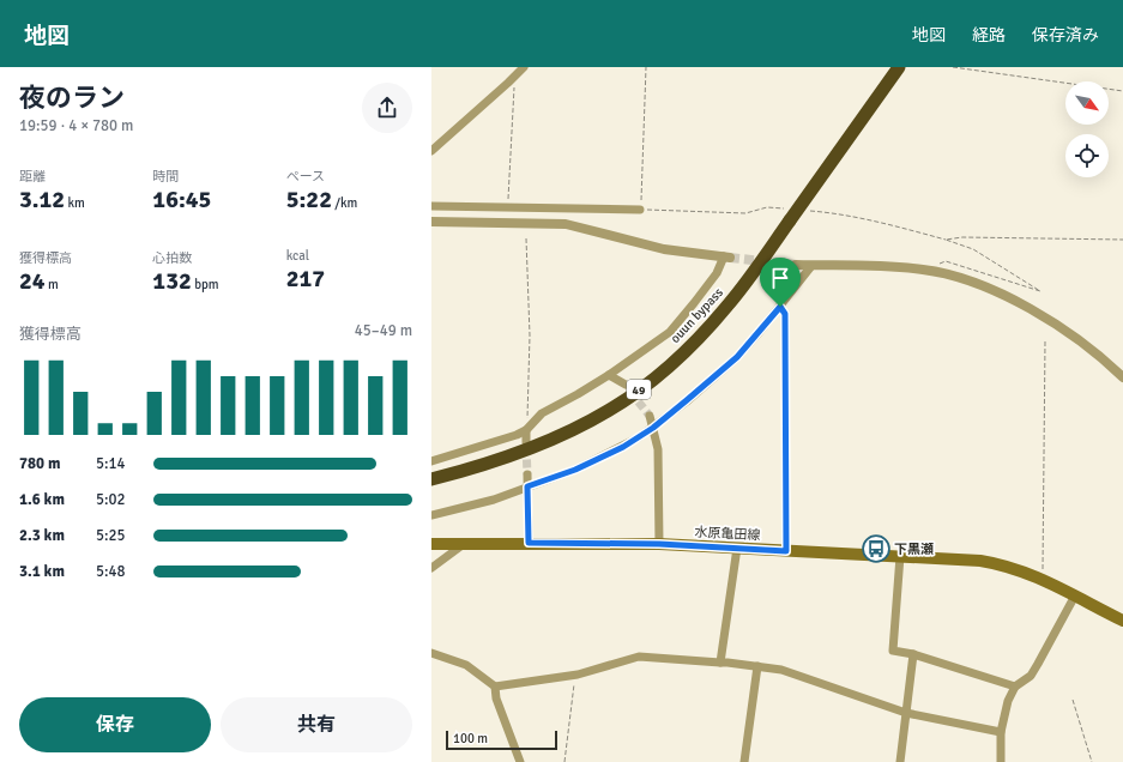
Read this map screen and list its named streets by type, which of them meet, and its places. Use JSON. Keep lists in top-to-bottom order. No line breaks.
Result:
{"streets":{"highway":["ouun bypass","49"],"main road":["水原亀田線"]},"places":{"bus stop":["下黒瀬"]},"scale_bar":"100 m","north":"bottom right","page":{"header":"地図","nav":["地図","経路","保存済み"],"heading":["夜のラン","19:59 · 4 × 780 m"],"stats":[["距離","3.12 km"],["時間","16:45"],["ペース","5:22 /km"],["獲得標高","24 m"],["心拍数","132 bpm"],["kcal","217"]],"chart":["獲得標高","45–49 m"],"list":[{"name":"780 m","note":"5:14"},{"name":"1.6 km","note":"5:02"},{"name":"2.3 km","note":"5:25"},{"name":"3.1 km","note":"5:48"}],"buttons":["保存","共有"],"scale":"100 m"}}
